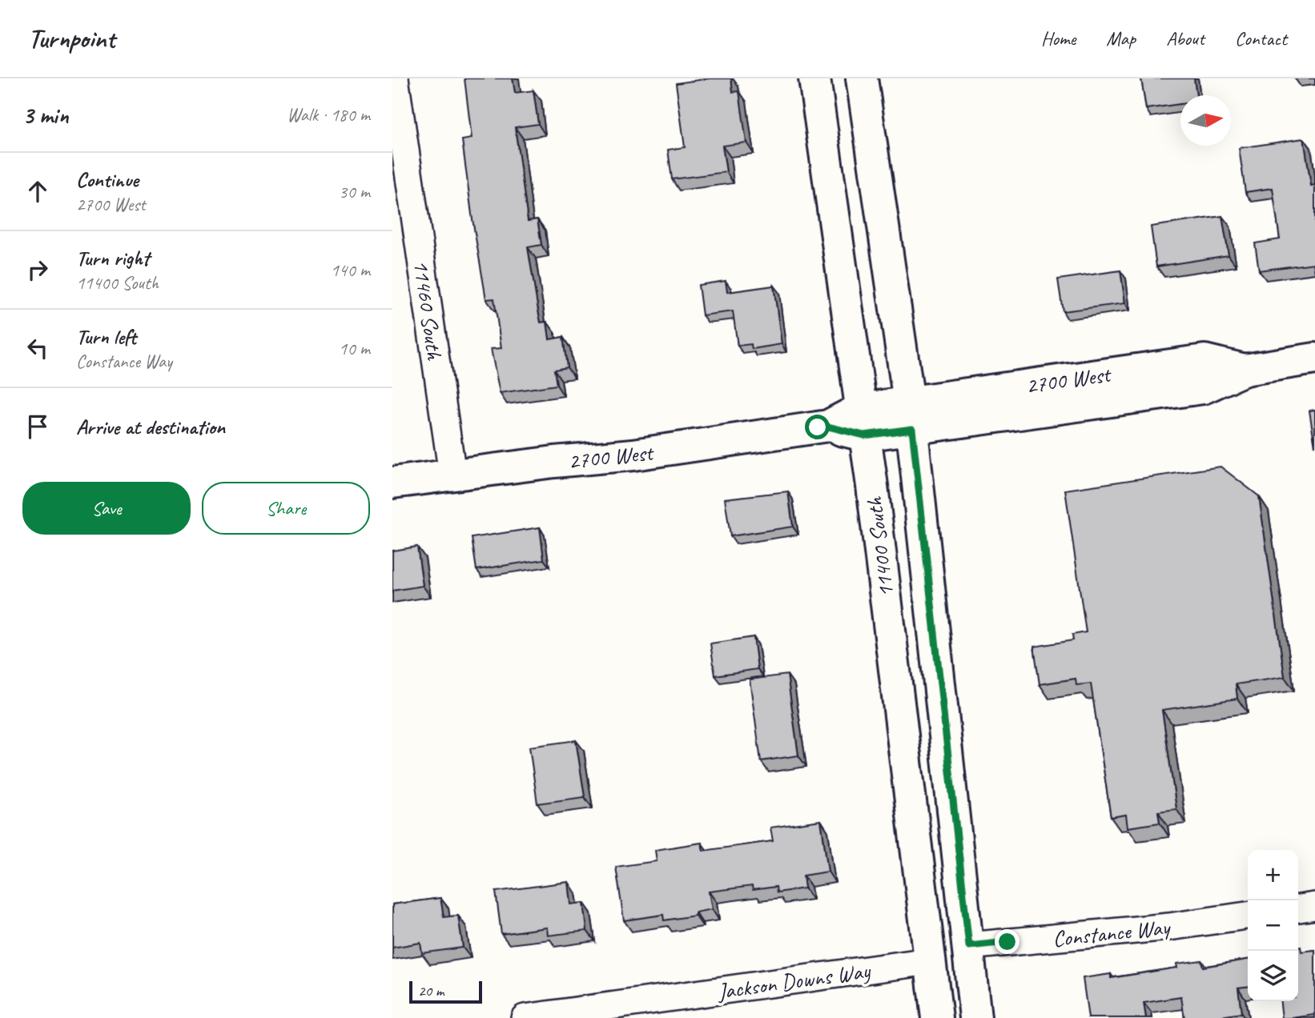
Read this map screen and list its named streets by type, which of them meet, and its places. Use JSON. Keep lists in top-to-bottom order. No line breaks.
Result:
{"streets":{"main road":["2700 West","11400 South"],"street":["11460 South","Constance Way","Jackson Downs Way"]},"crossings":[["11460 South","2700 West"],["2700 West","11400 South"],["11400 South","Constance Way"],["11400 South","Jackson Downs Way"]],"scale_bar":"20 m","north":"right","page":{"header":"Turnpoint","nav":["Home","Map","About","Contact"],"heading":["3 min","Walk · 180 m"],"list":[["Continue","2700 West","30 m"],["Turn right","11400 South","140 m"],["Turn left","Constance Way","10 m"],"Arrive at destination"],"buttons":["Save","Share"],"map_buttons":["+","−"],"scale":"20 m"}}
